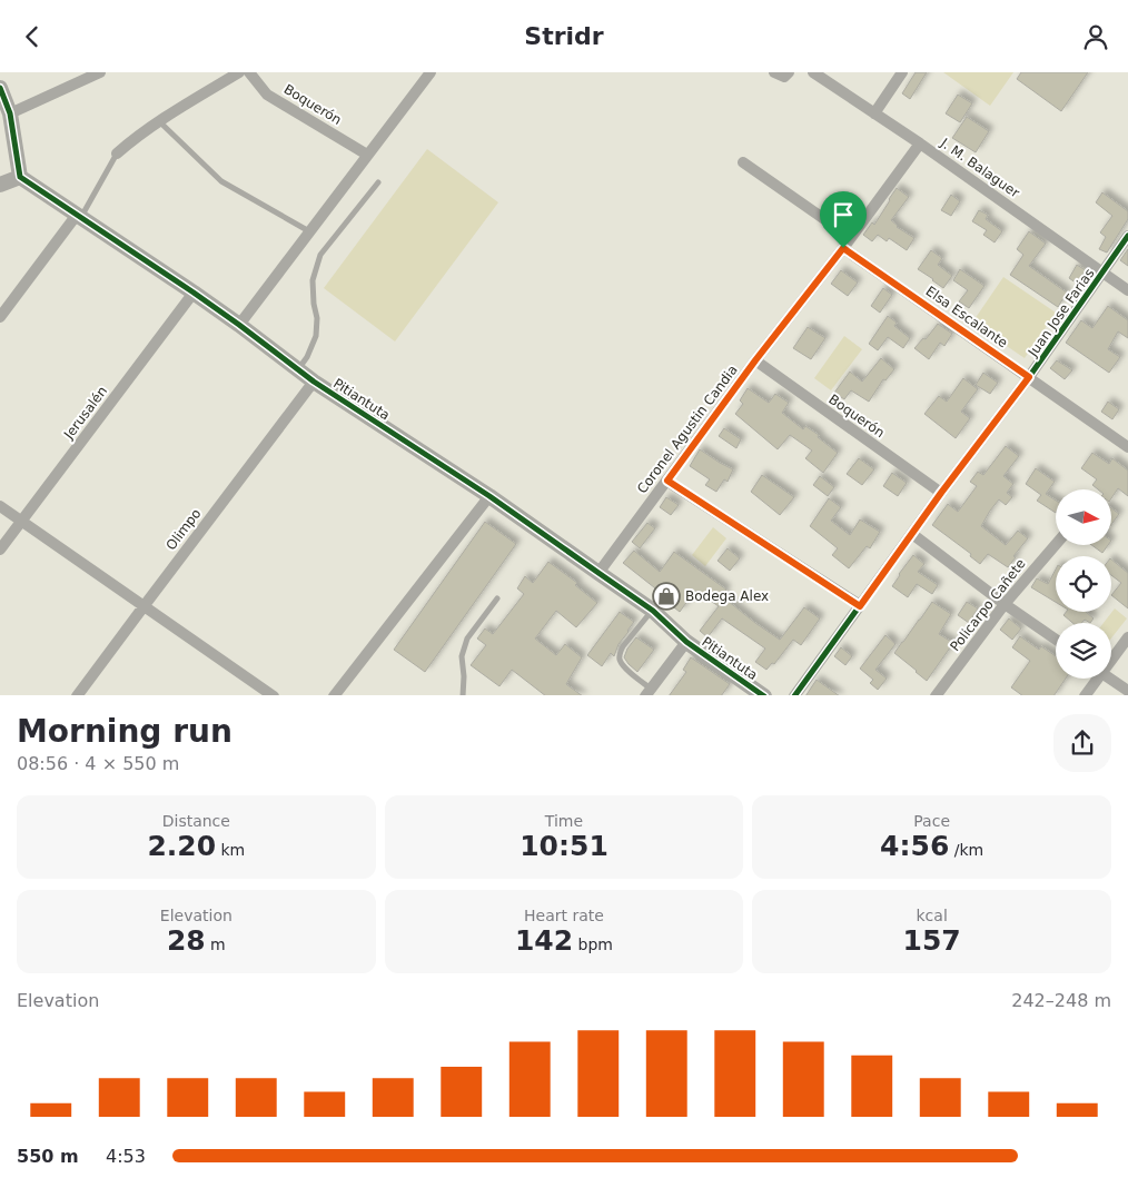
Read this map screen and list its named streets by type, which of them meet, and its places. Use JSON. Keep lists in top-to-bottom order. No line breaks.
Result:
{"streets":{"street":["Boquerón","J. M. Balaguer","Juan Jose Farias","Elsa Escalante","Pitiantuta","Jerusalén","Coronel Agustin Candia","Olimpo","Policarpo Cañete"]},"crossings":[["Boquerón","Juan Jose Farias"],["Boquerón","Coronel Agustin Candia"],["J. M. Balaguer","Juan Jose Farias"],["J. M. Balaguer","Coronel Agustin Candia"],["Juan Jose Farias","Elsa Escalante"],["Elsa Escalante","Coronel Agustin Candia"],["Pitiantuta","Jerusalén"],["Pitiantuta","Coronel Agustin Candia"],["Pitiantuta","Olimpo"]],"places":{"shop":["Bodega Alex"]},"north":"right","page":{"header":"Stridr","heading":["Morning run","08:56 · 4 × 550 m"],"stats":[["Distance","2.20 km"],["Time","10:51"],["Pace","4:56 /km"],["Elevation","28 m"],["Heart rate","142 bpm"],["kcal","157"]],"chart":["Elevation","242–248 m"],"list":[{"name":"550 m","note":"4:53"}]}}
